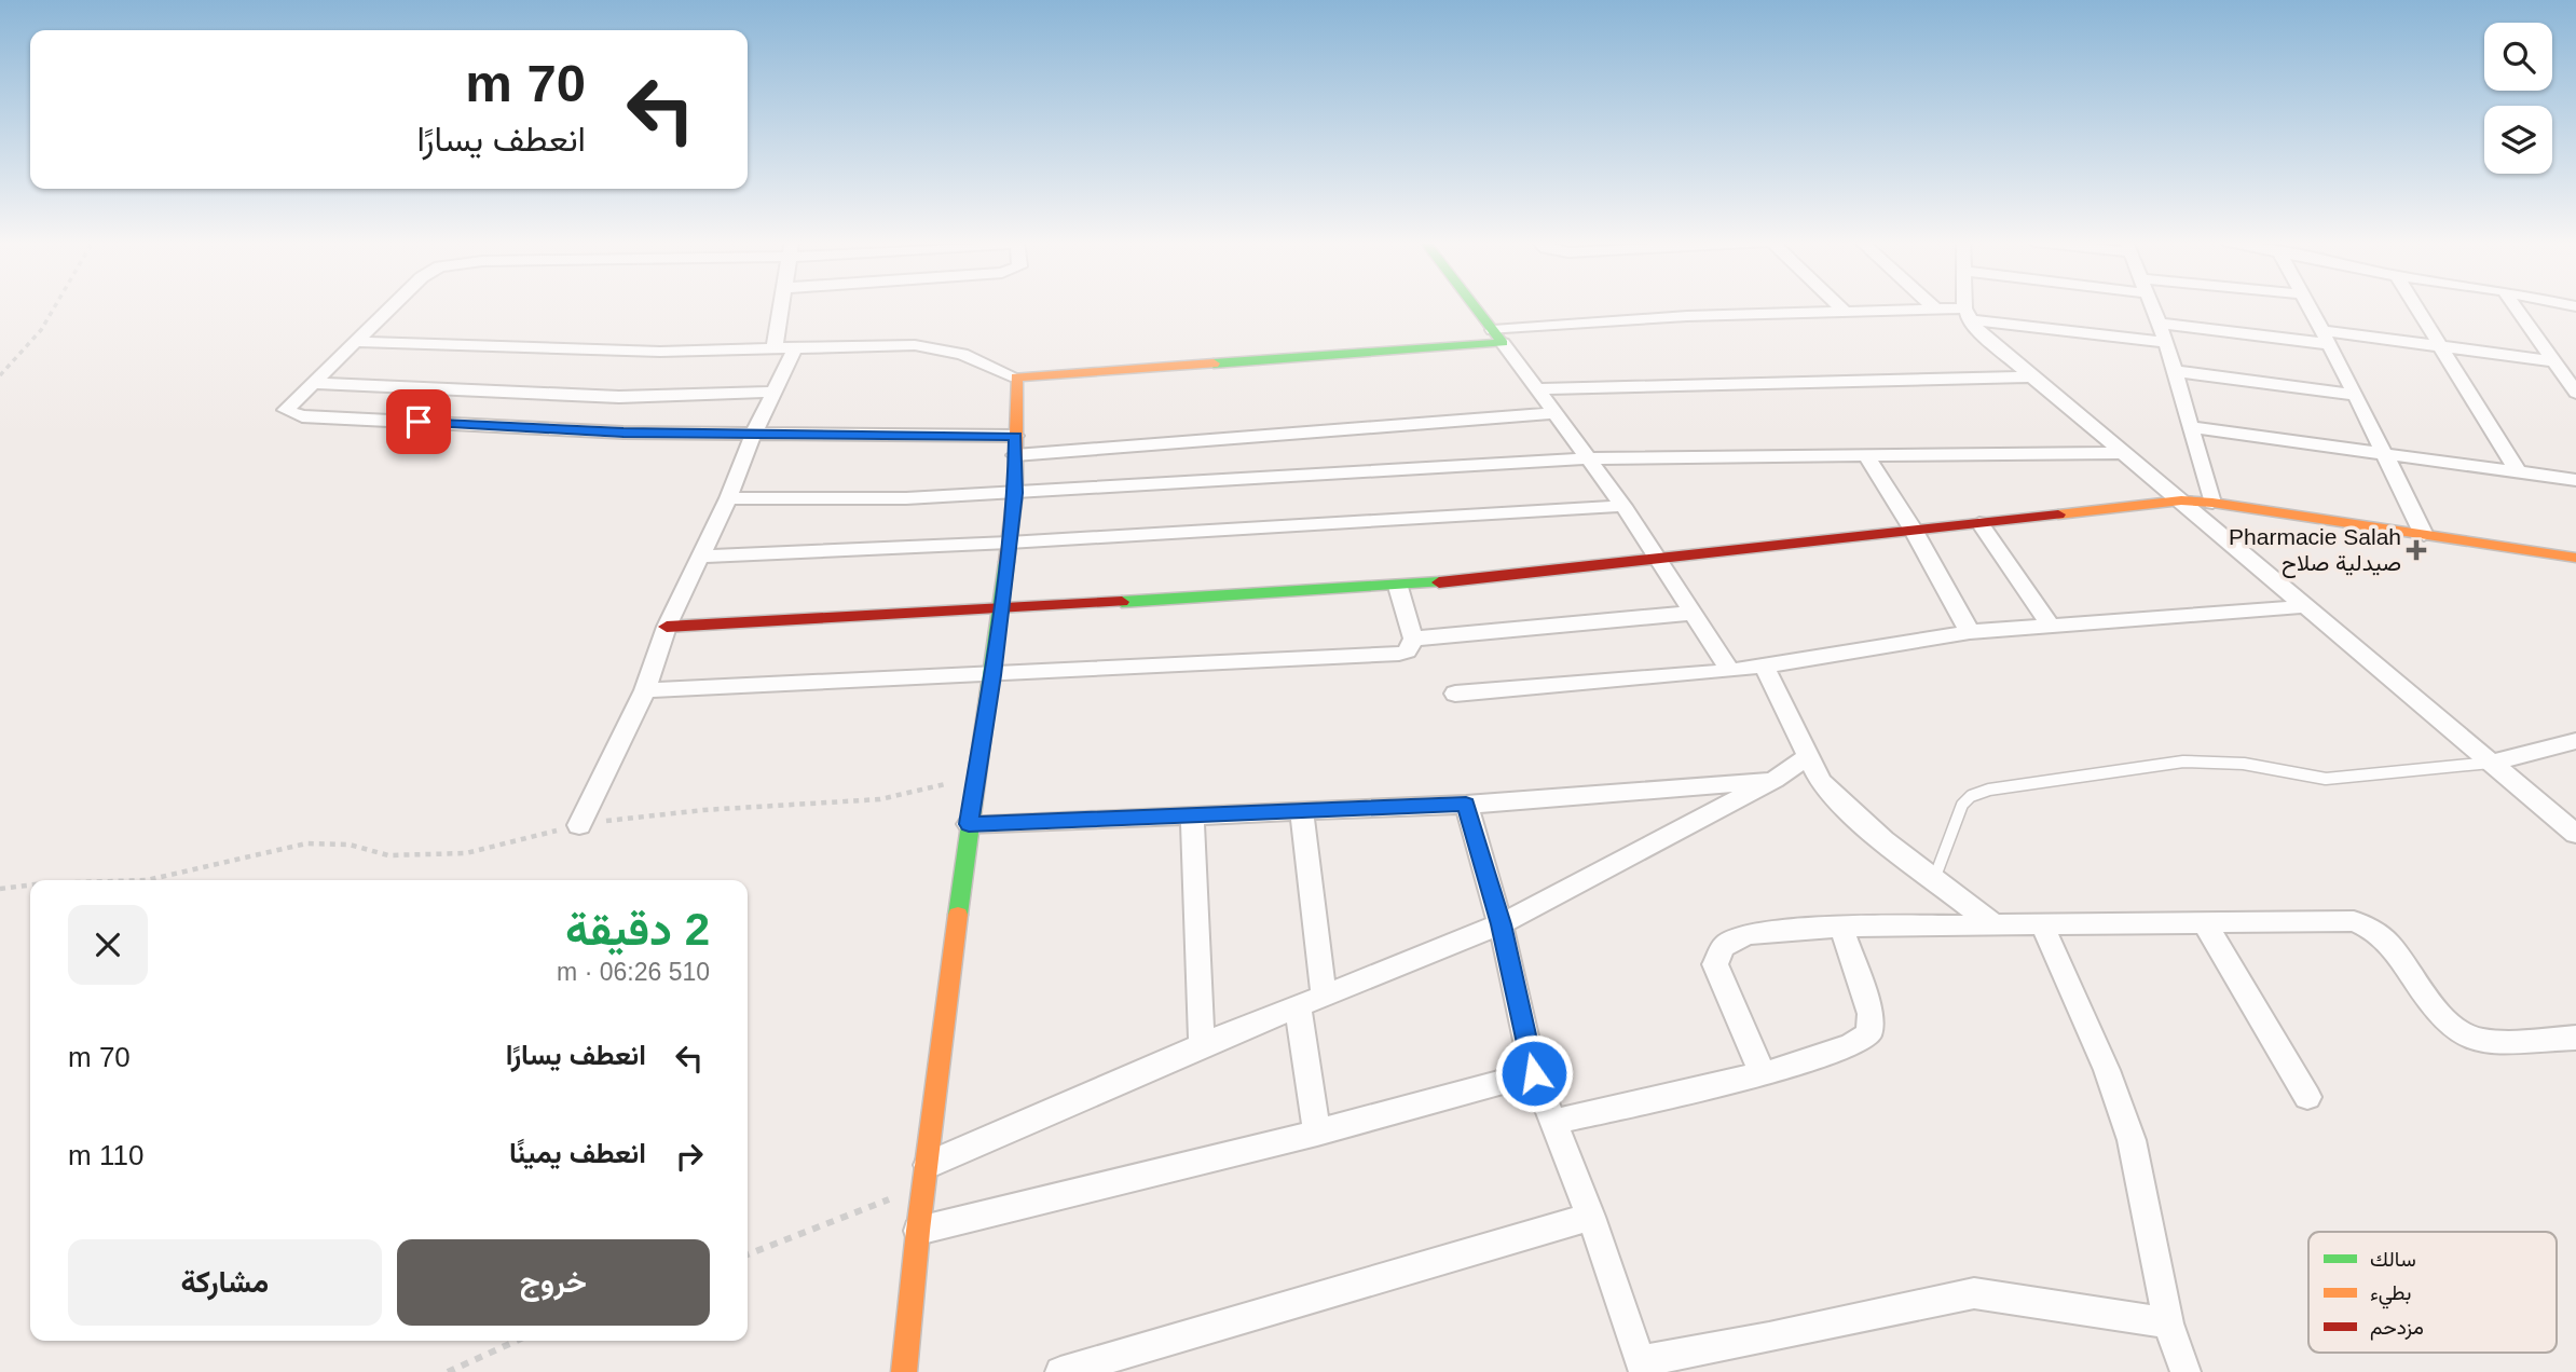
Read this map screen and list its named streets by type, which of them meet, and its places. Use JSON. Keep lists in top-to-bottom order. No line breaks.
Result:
{"places":{"health":["Pharmacie Salah صيدلية صلاح"]},"legend":["سالك","بطيء","مزدحم"],"page":{"turn":["70 m","انعطف يسارًا"],"heading":["2 دقيقة","510 m · 06:26"],"list":[{"name":"انعطف يسارًا","value":"70 m"},{"name":"انعطف يمينًا","value":"110 m"}],"buttons":["خروج","مشاركة"]}}
